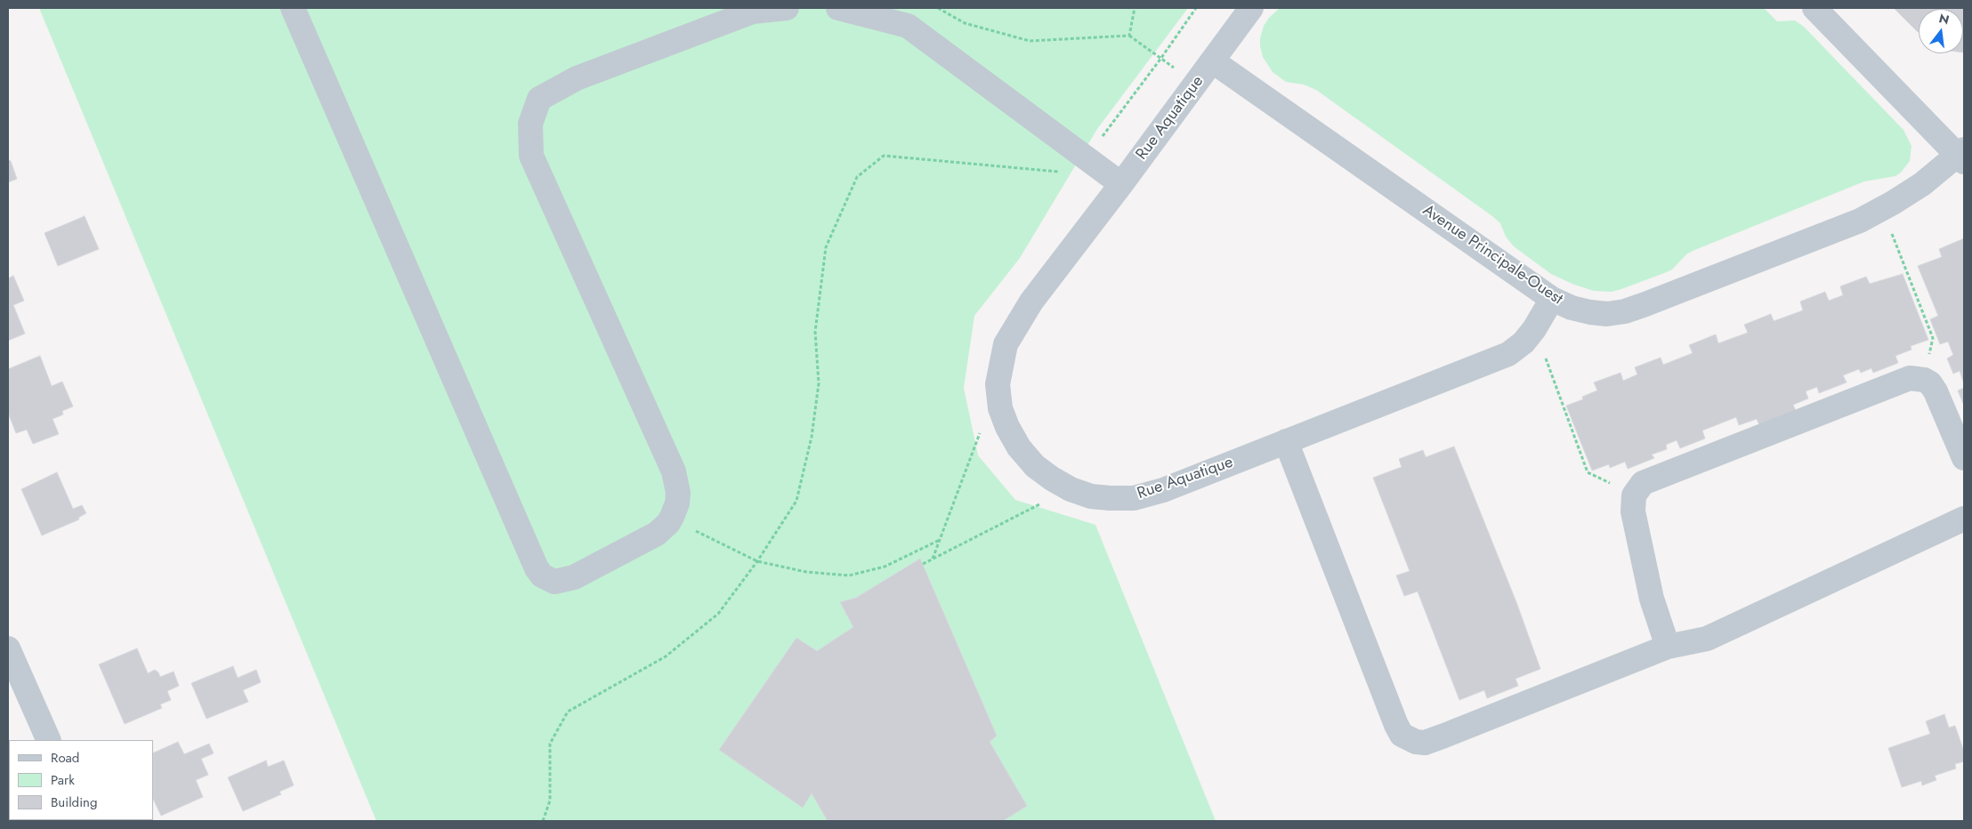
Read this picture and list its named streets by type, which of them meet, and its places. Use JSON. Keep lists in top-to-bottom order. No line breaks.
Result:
{"streets":{"street":["Rue Aquatique","Avenue Principale-Ouest"]},"crossings":[["Rue Aquatique","Avenue Principale-Ouest"]],"legend":["Road","Park","Building"],"north":"top"}
